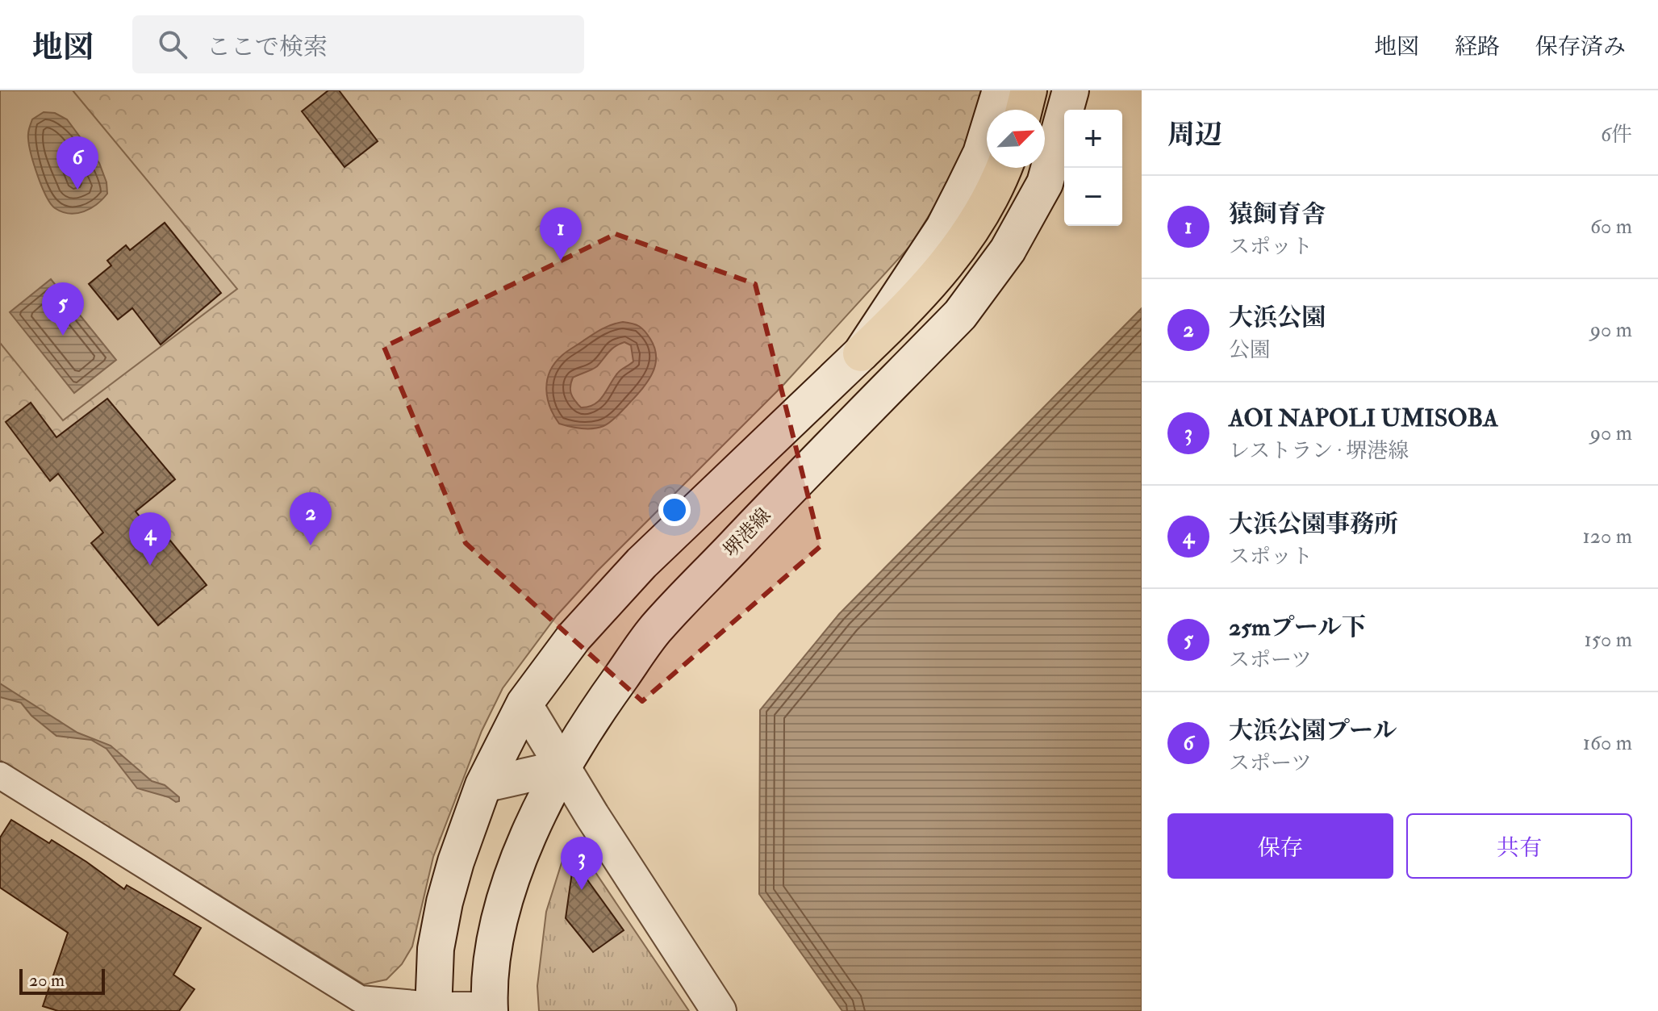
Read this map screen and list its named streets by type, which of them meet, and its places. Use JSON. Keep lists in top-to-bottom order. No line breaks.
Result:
{"streets":{"main road":["堺港線"]},"scale_bar":"20 m","north":"top right","page":{"header":"地図","search":"ここで検索","nav":["地図","経路","保存済み"],"heading":["周辺","6件"],"map_buttons":["+","−"],"pins":["6","1","5","2","4","3"],"list":[{"mark":"1","name":"猿飼育舎","note":"スポット","value":"60 m"},{"mark":"2","name":"大浜公園","note":"公園","value":"90 m"},{"mark":"3","name":"AOI NAPOLI UMISOBA","note":"レストラン · 堺港線","value":"90 m"},{"mark":"4","name":"大浜公園事務所","note":"スポット","value":"120 m"},{"mark":"5","name":"25mプール下","note":"スポーツ","value":"150 m"},{"mark":"6","name":"大浜公園プール","note":"スポーツ","value":"160 m"}],"buttons":["保存","共有"],"scale":"20 m"}}
